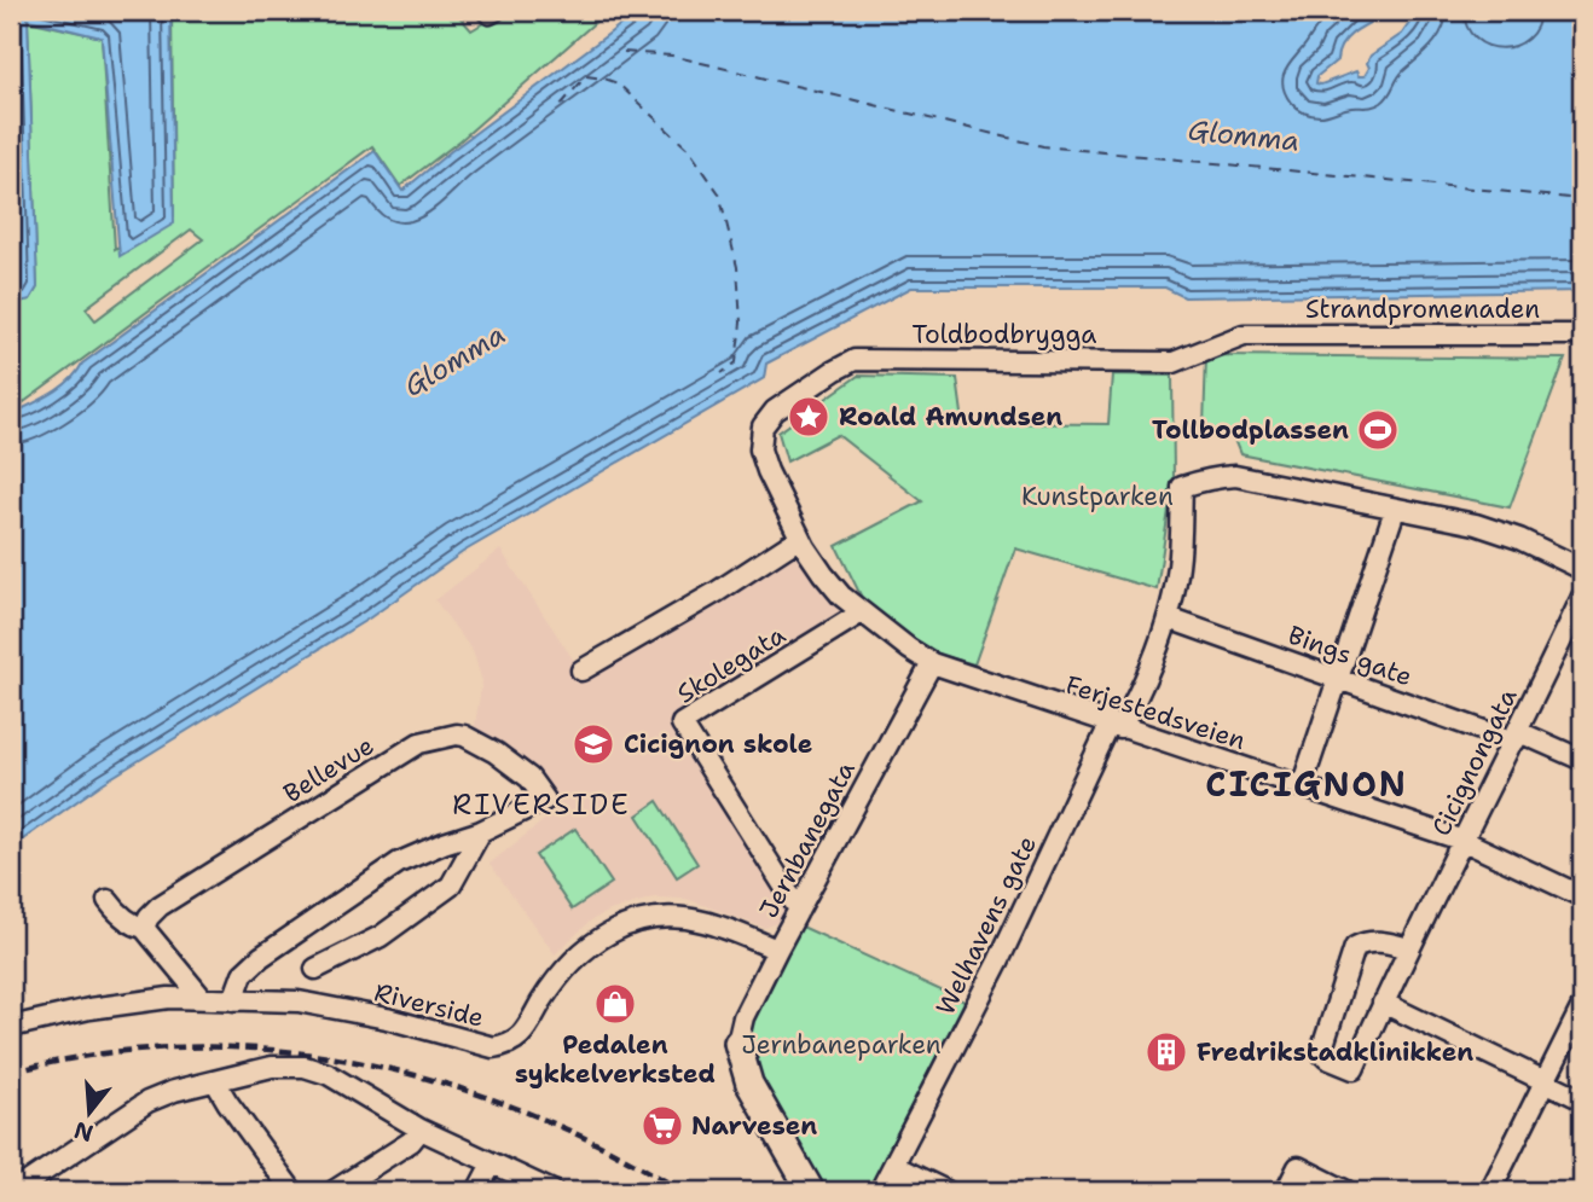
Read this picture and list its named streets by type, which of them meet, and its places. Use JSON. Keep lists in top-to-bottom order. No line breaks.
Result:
{"streets":{"street":["Strandpromenaden","Toldbodbrygga","Bings gate","Skolegata","Ferjestedsveien","Cicignongata","Bellevue","Jernbanegata","Welhavens gate","Riverside"]},"crossings":[["Strandpromenaden","Toldbodbrygga"],["Toldbodbrygga","Ferjestedsveien"],["Bings gate","Cicignongata"],["Bings gate","Welhavens gate"],["Skolegata","Ferjestedsveien"],["Skolegata","Jernbanegata"],["Ferjestedsveien","Cicignongata"],["Ferjestedsveien","Jernbanegata"],["Ferjestedsveien","Welhavens gate"],["Jernbanegata","Riverside"]],"districts":["CICIGNON","RIVERSIDE"],"water":["Glomma"],"parks":["Kunstparken","Jernbaneparken"],"places":{"place":["Roald Amundsen"],"sports":["Tollbodplassen"],"school or university":["Cicignon skole"],"shop":["Pedalen sykkelverksted"],"building":["Fredrikstadklinikken"],"supermarket":["Narvesen"]},"north":"bottom"}
